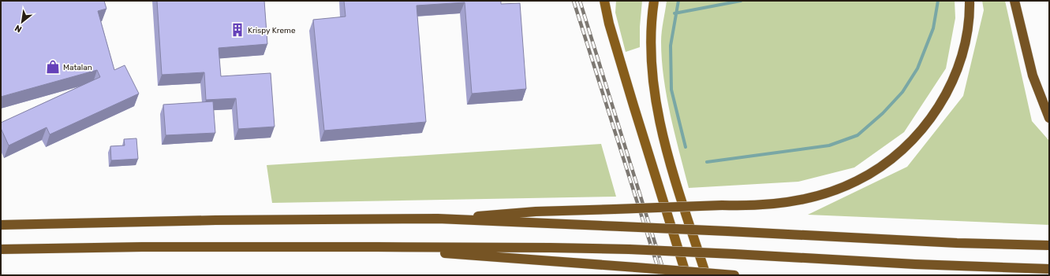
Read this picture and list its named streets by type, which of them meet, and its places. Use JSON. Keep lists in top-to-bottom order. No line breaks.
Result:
{"places":{"building":["Krispy Kreme"],"shop":["Matalan"]},"north":"bottom left"}
